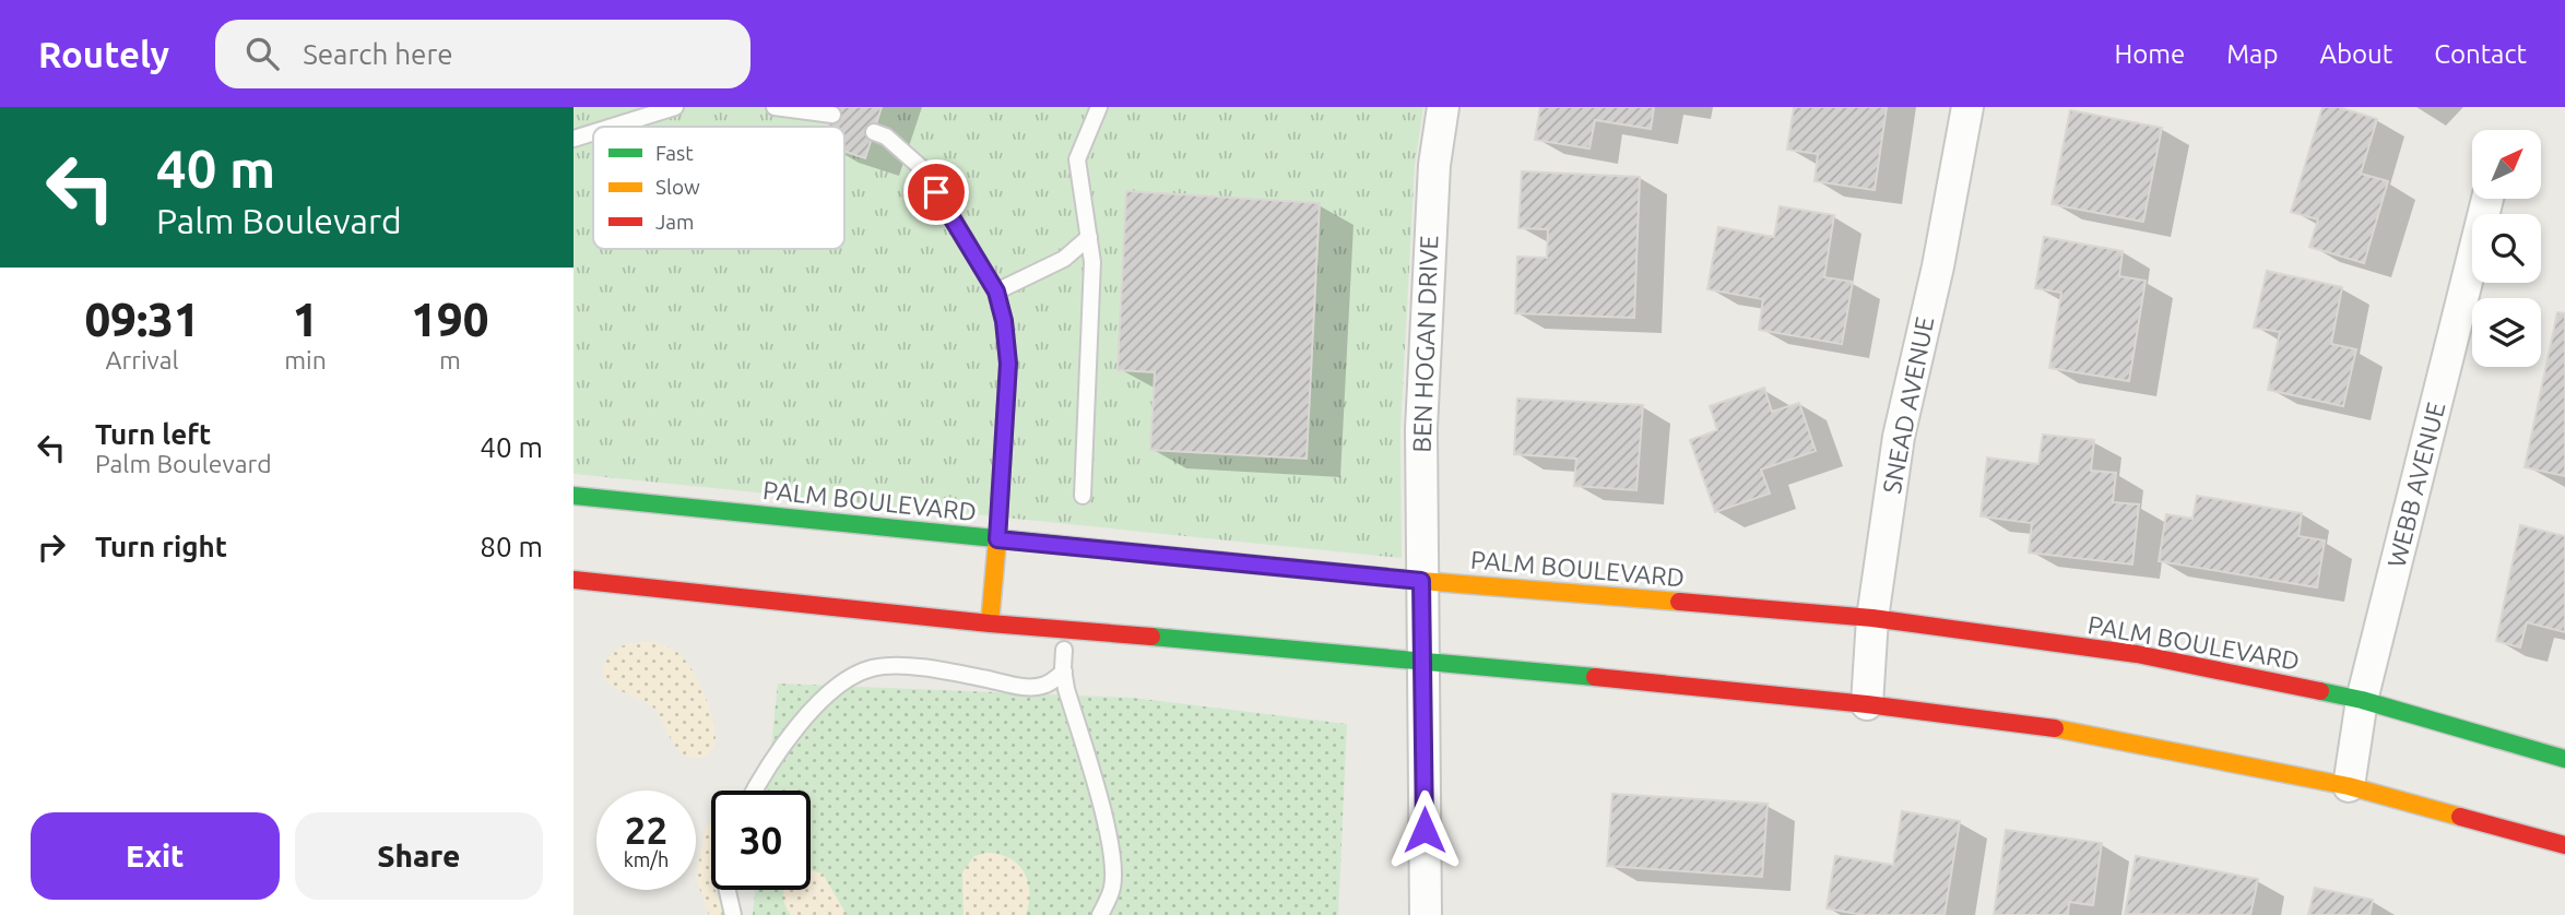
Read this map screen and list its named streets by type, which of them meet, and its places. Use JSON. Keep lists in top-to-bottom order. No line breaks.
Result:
{"streets":{"street":["BEN HOGAN DRIVE","SNEAD AVENUE","WEBB AVENUE","PALM BOULEVARD"]},"crossings":[["BEN HOGAN DRIVE","PALM BOULEVARD"],["SNEAD AVENUE","PALM BOULEVARD"],["WEBB AVENUE","PALM BOULEVARD"]],"legend":["Fast","Slow","Jam"],"north":"top right","page":{"header":"Routely","search":"Search here","nav":["Home","Map","About","Contact"],"turn":["40 m","Palm Boulevard"],"eta":["09:31","Arrival","1","min","190","m"],"list":[{"name":"Turn left","note":"Palm Boulevard","value":"40 m"},{"name":"Turn right","value":"80 m"}],"speed":"22 km/h","limit":"30","buttons":["Exit","Share"]}}
